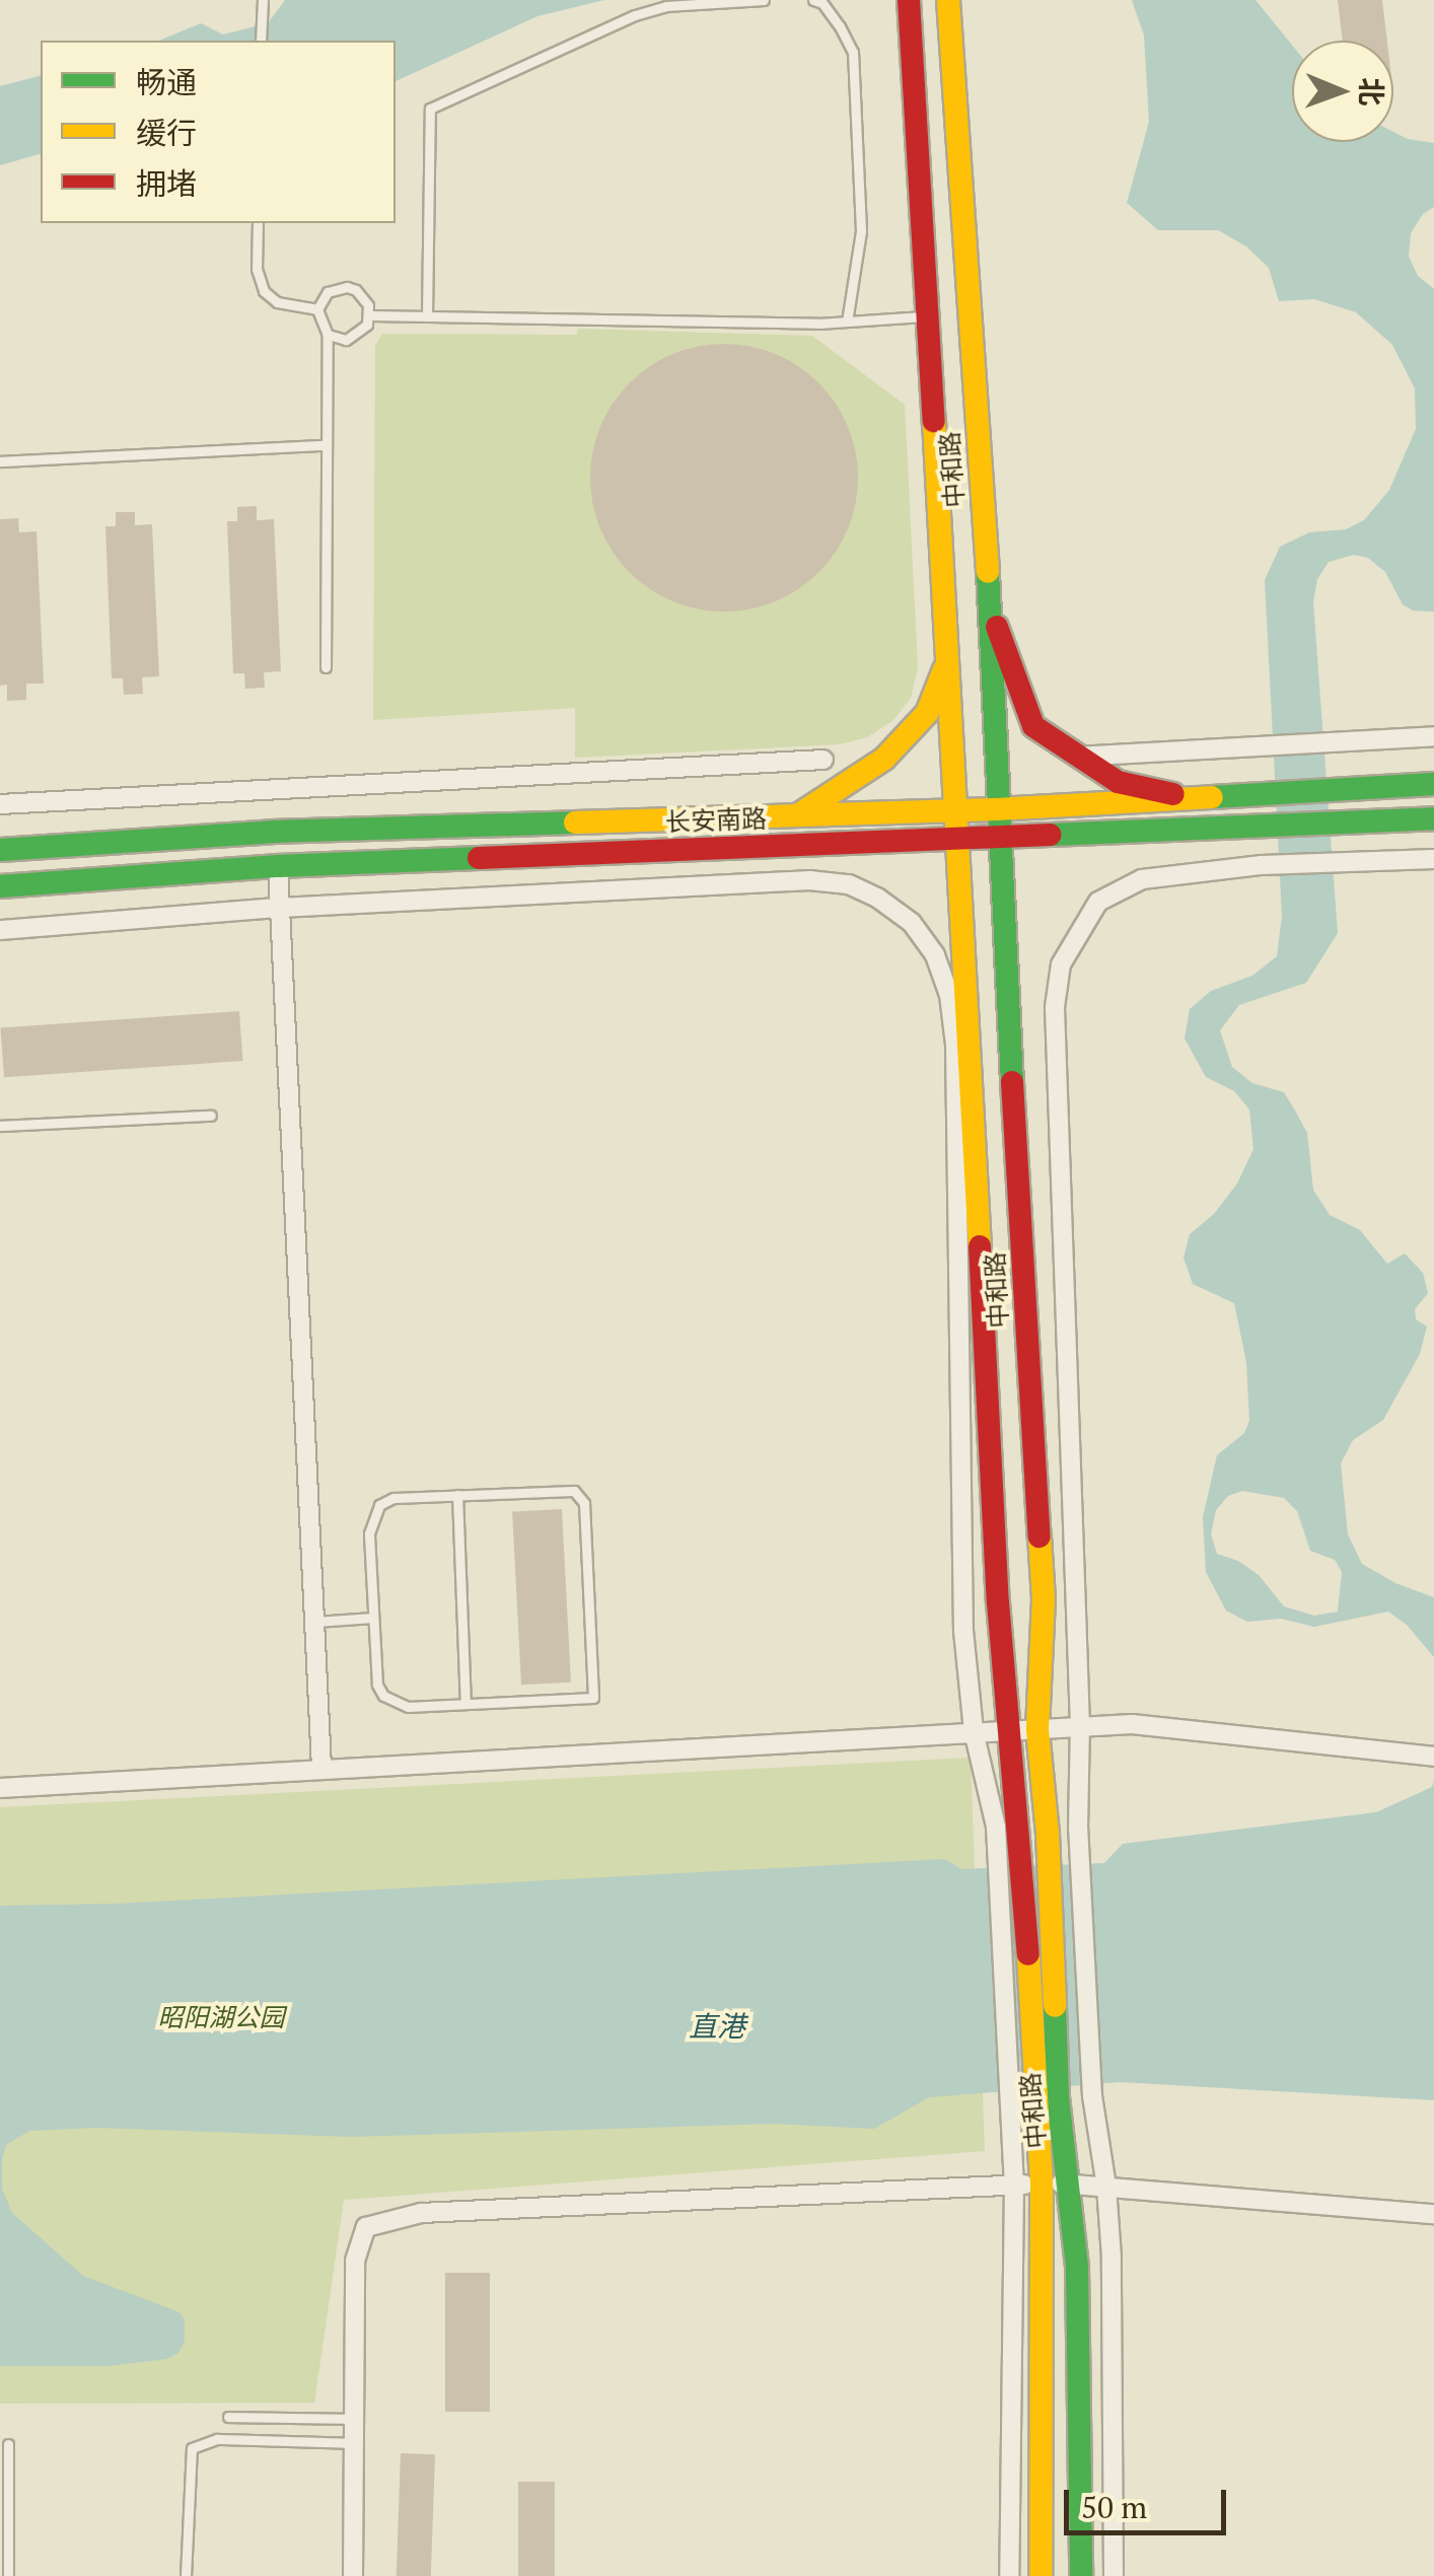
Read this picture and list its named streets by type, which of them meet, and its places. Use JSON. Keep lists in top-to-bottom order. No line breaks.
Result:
{"streets":{"main road":["中和路","长安南路"]},"crossings":[["中和路","长安南路"]],"water":["直港"],"parks":["昭阳湖公园"],"legend":["畅通","缓行","拥堵"],"scale_bar":"50 m","north":"right"}
